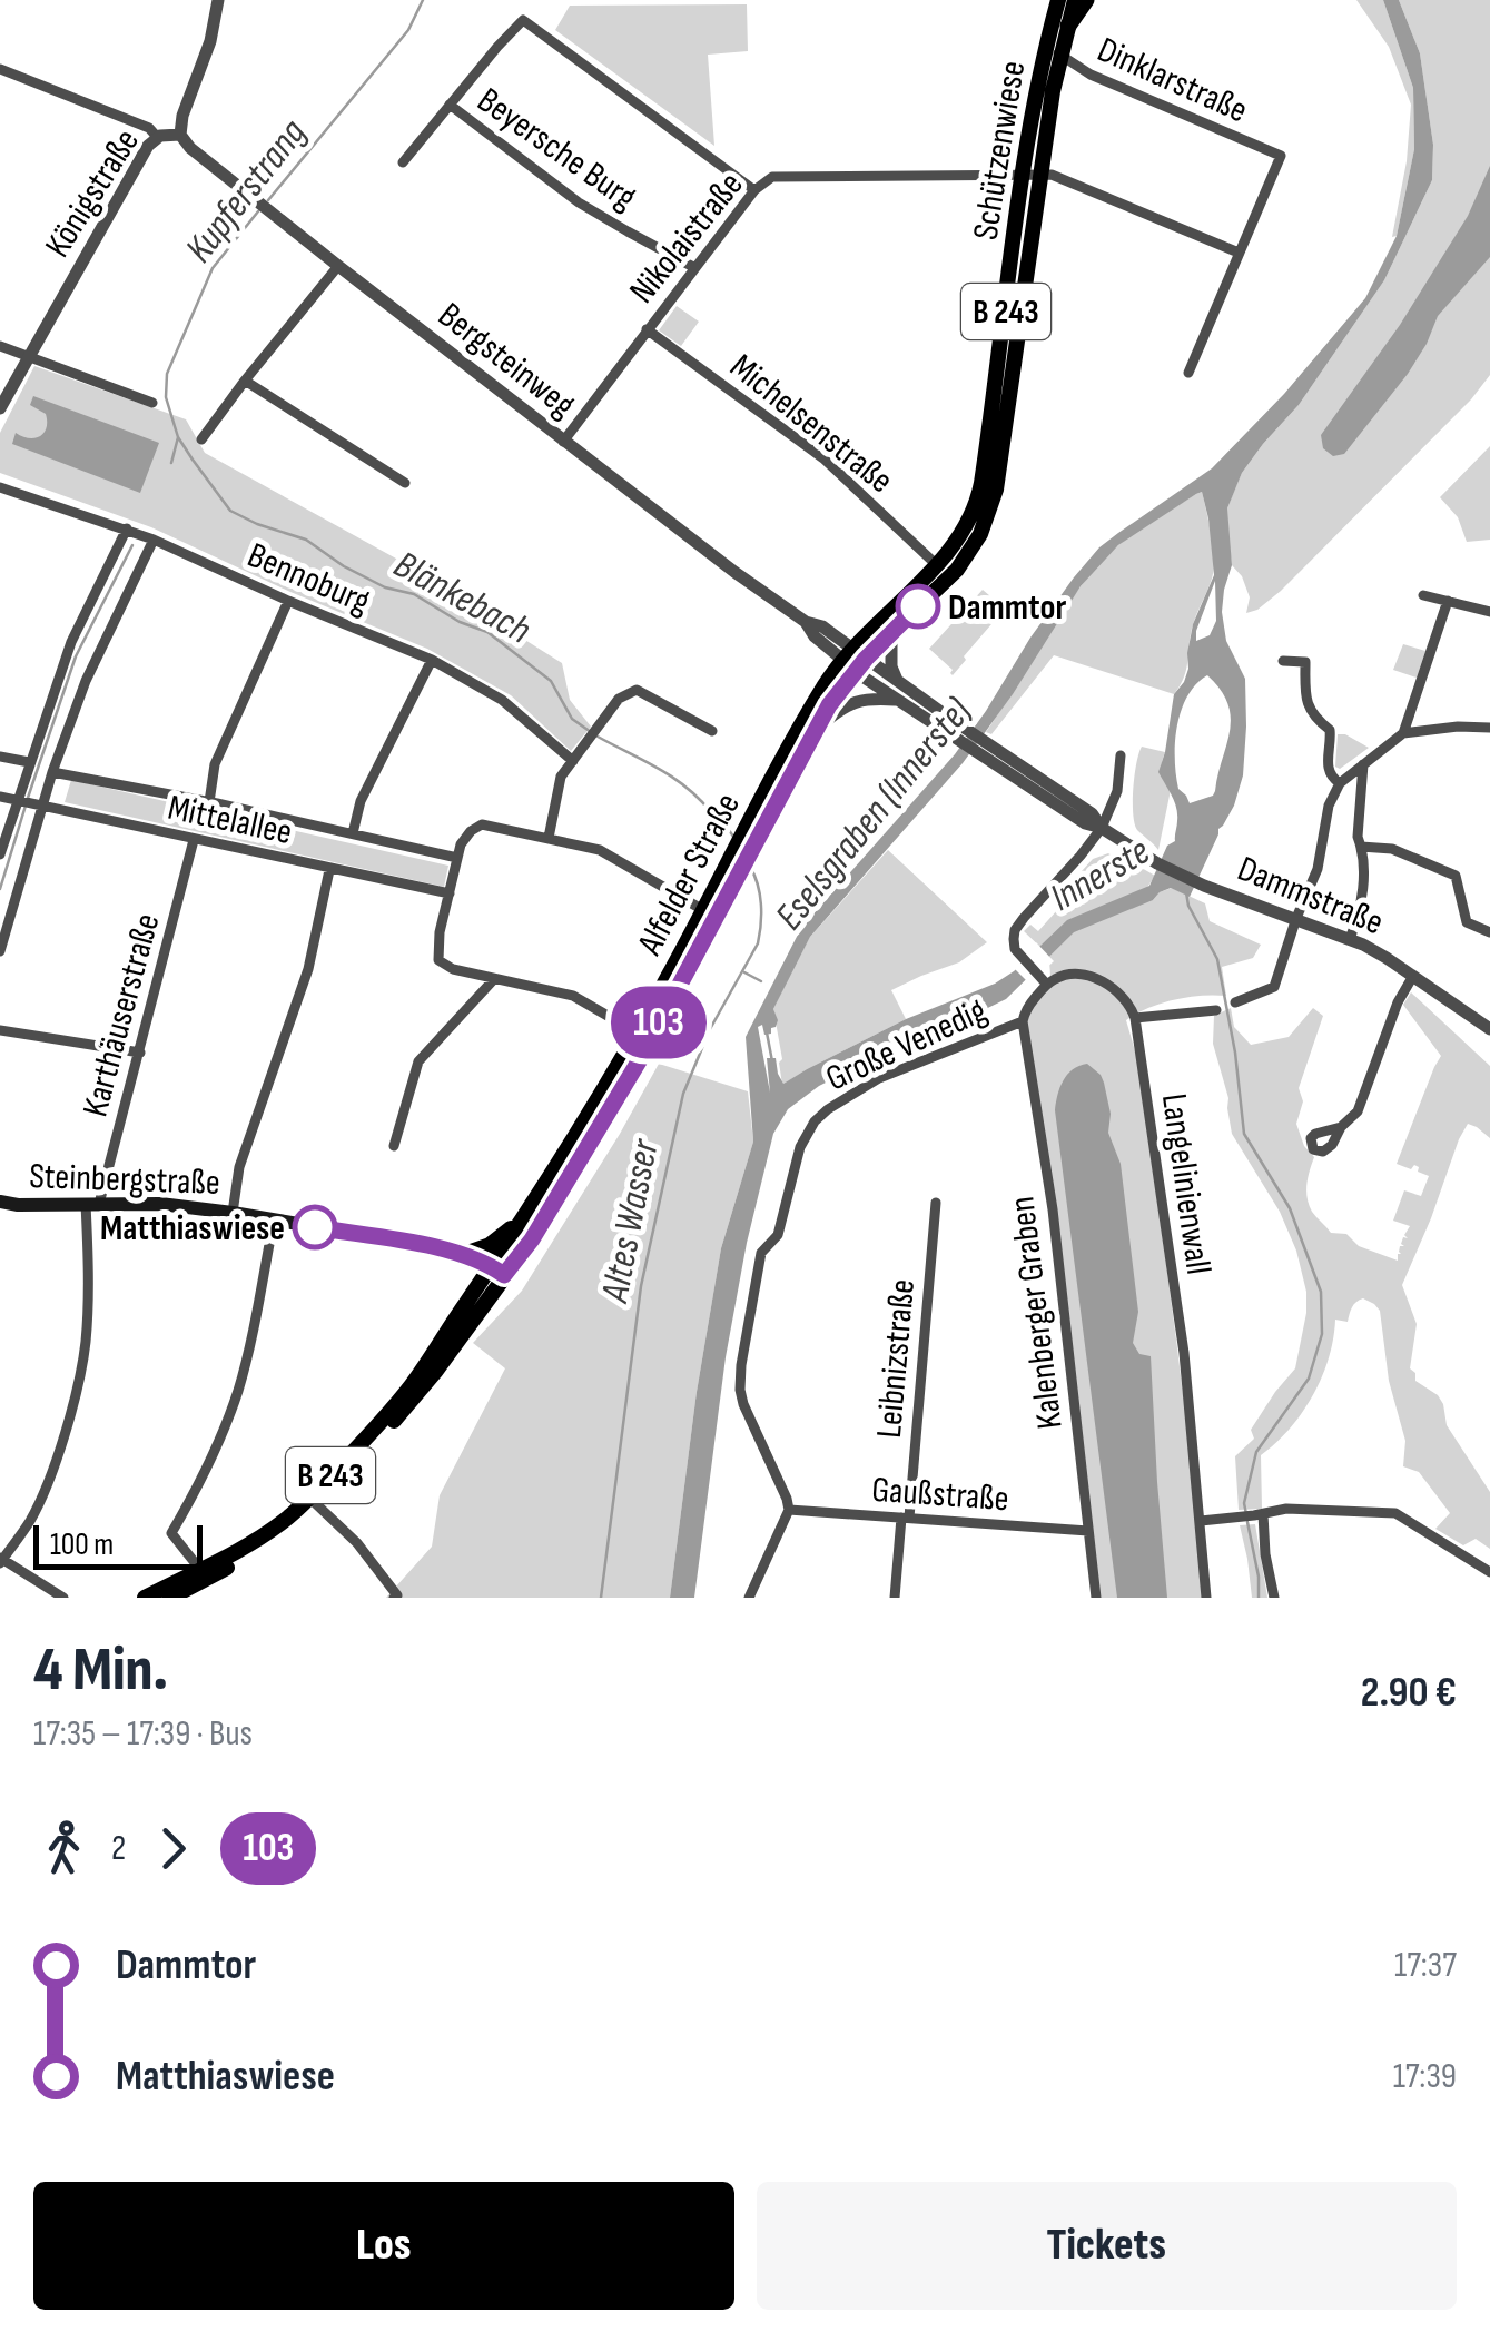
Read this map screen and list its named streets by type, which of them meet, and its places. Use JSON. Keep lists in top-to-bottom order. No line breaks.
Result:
{"streets":{"main road":["Schützenwiese","B 243","Alfelder Straße","Steinbergstraße"],"street":["Dinklarstraße","Beyersche Burg","Königstraße","Nikolaistraße","Bergsteinweg","Michelsenstraße","Bennoburg","Mittelallee","Dammstraße","Karthäuserstraße","Große Venedig","Langelinienwall","Kalenberger Graben","Leibnizstraße","Gaußstraße"]},"crossings":[["Dinklarstraße","Schützenwiese"],["Dinklarstraße","Nikolaistraße"],["Beyersche Burg","Nikolaistraße"],["Schützenwiese","Nikolaistraße"],["Schützenwiese","Bergsteinweg"],["Schützenwiese","Michelsenstraße"],["Schützenwiese","Alfelder Straße"],["Königstraße","Bergsteinweg"],["Nikolaistraße","Bergsteinweg"],["Nikolaistraße","Michelsenstraße"],["B 243","Alfelder Straße"],["B 243","Steinbergstraße"],["Bergsteinweg","Alfelder Straße"],["Mittelallee","Karthäuserstraße"],["Alfelder Straße","Steinbergstraße"],["Karthäuserstraße","Steinbergstraße"],["Große Venedig","Kalenberger Graben"],["Große Venedig","Gaußstraße"],["Kalenberger Graben","Gaußstraße"],["Leibnizstraße","Gaußstraße"]],"water":["Kupferstrang","Blänkebach","Eselsgraben (Innerste)","Innerste","Altes Wasser"],"places":["Dammtor","Matthiaswiese"],"lines":["bus line 103"],"scale_bar":"100 m","page":{"on_map":"103","scale":"100 m","heading":["4 Min.","17:35 – 17:39 · Bus","2.90 €"],"legs":["2","103"],"list":[{"name":"Dammtor","value":"17:37"},{"name":"Matthiaswiese","value":"17:39"}],"buttons":["Los","Tickets"]}}
